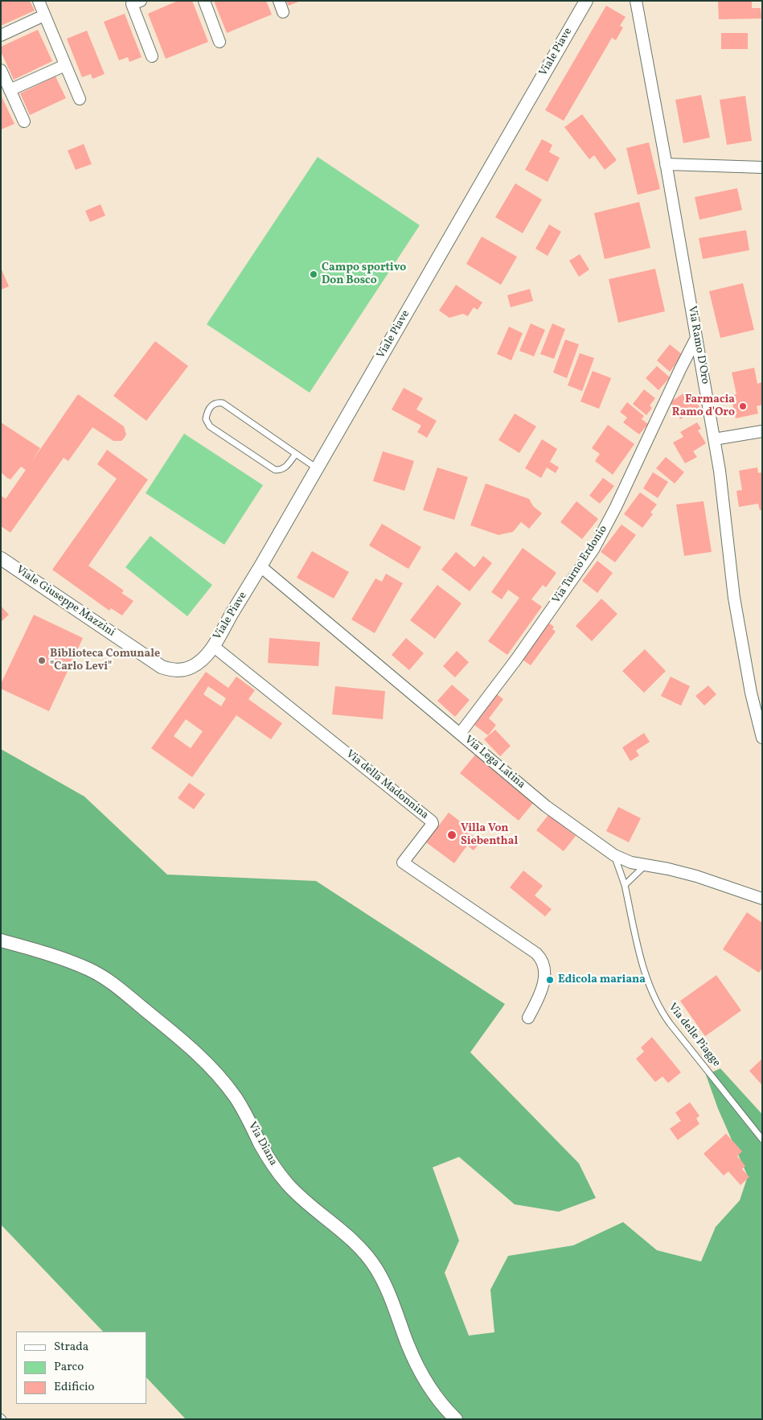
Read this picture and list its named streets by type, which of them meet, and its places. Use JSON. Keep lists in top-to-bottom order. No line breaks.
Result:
{"streets":{"street":["Viale Piave","Via Ramo D'Oro","Via Turno Erdonio","Viale Giuseppe Mazzini","Via Lega Latina","Via della Madonnina","Via Diana"],"lane":["Via delle Piagge"]},"crossings":[["Viale Piave","Viale Giuseppe Mazzini"],["Viale Piave","Via Lega Latina"],["Viale Piave","Via della Madonnina"],["Via Ramo D'Oro","Via Turno Erdonio"],["Via Turno Erdonio","Via Lega Latina"],["Via Lega Latina","Via delle Piagge"]],"places":["Campo sportivo Don Bosco","Farmacia Ramo d'Oro","Biblioteca Comunale \"Carlo Levi\"","Villa Von Siebenthal","Edicola mariana"],"legend":["Strada","Parco","Edificio"]}
